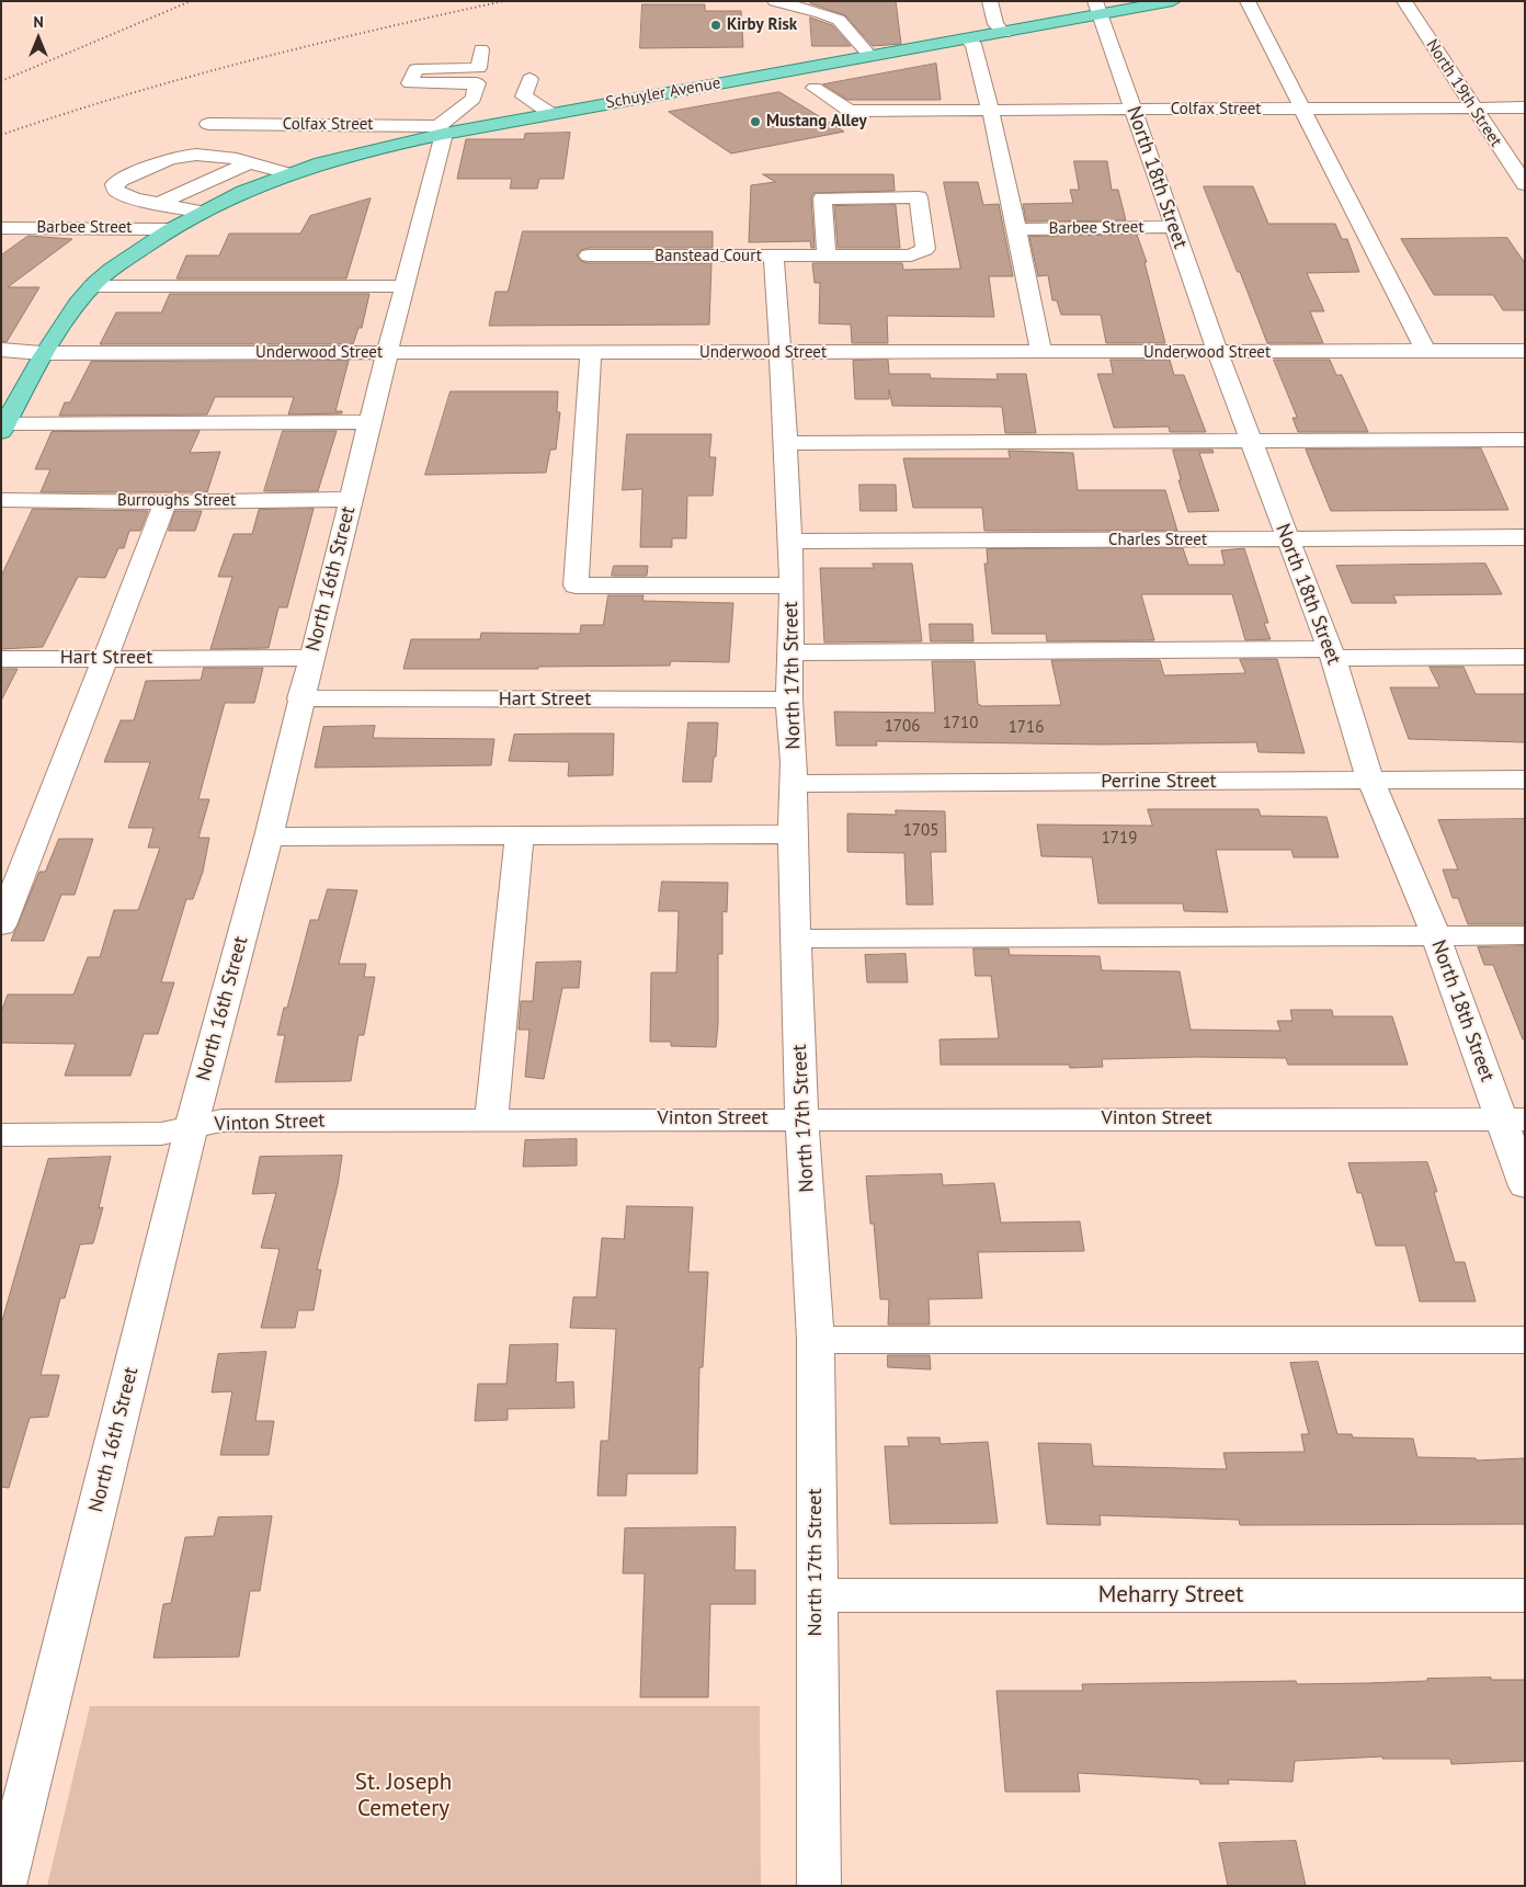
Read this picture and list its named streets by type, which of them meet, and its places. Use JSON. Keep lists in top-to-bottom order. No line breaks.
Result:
{"streets":{"main road":["Schuyler Avenue"],"street":["North 19th Street","Colfax Street","North 18th Street","Barbee Street","Banstead Court","Underwood Street","Burroughs Street","Charles Street","North 16th Street","Hart Street","North 17th Street","Perrine Street","Vinton Street","Meharry Street"]},"crossings":[["Schuyler Avenue","Colfax Street"],["Schuyler Avenue","North 18th Street"],["Schuyler Avenue","Barbee Street"],["Schuyler Avenue","Underwood Street"],["Schuyler Avenue","North 16th Street"],["North 19th Street","Colfax Street"],["Colfax Street","North 18th Street"],["Colfax Street","North 16th Street"],["North 18th Street","Barbee Street"],["North 18th Street","Underwood Street"],["North 18th Street","Charles Street"],["North 18th Street","Perrine Street"],["North 18th Street","Vinton Street"],["Banstead Court","North 17th Street"],["Underwood Street","North 16th Street"],["Underwood Street","North 17th Street"],["Burroughs Street","North 16th Street"],["Charles Street","North 17th Street"],["North 16th Street","Hart Street"],["North 16th Street","Vinton Street"],["Hart Street","North 17th Street"],["North 17th Street","Perrine Street"],["North 17th Street","Vinton Street"],["North 17th Street","Meharry Street"]],"parks":["St. Joseph Cemetery"],"places":["Kirby Risk","Mustang Alley"],"house_numbers":["1710","1706","1716","1705","1719"],"north":"top"}
